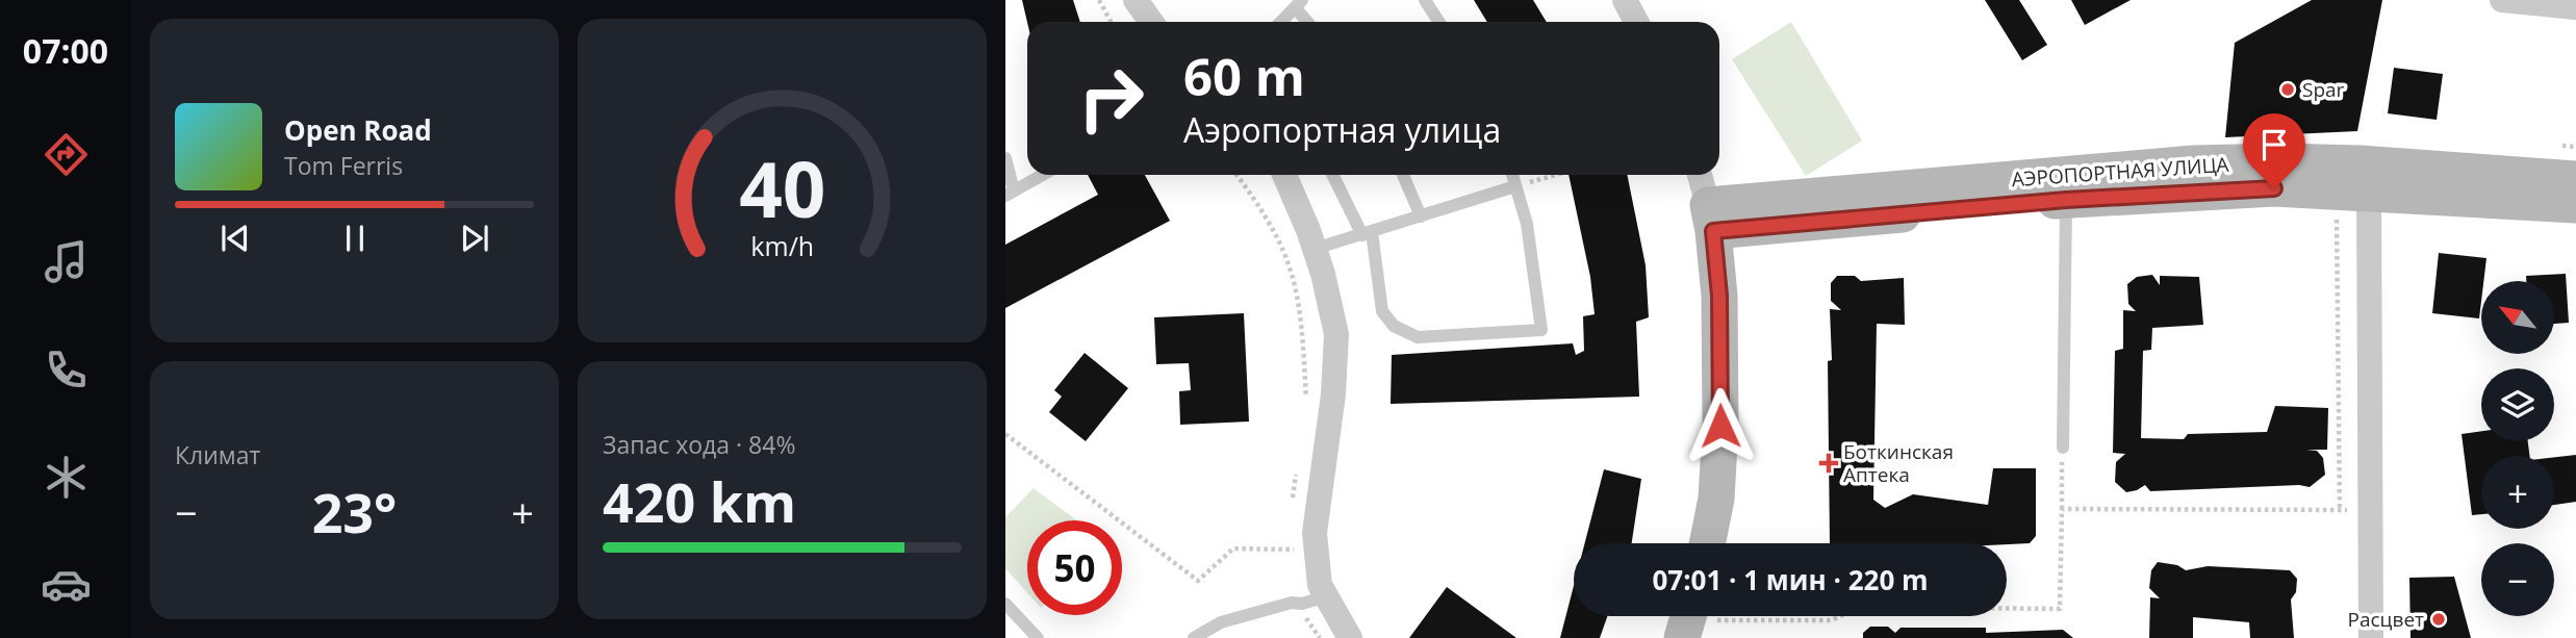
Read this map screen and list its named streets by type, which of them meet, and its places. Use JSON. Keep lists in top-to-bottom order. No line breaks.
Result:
{"streets":{"main road":["АЭРОПОРТНАЯ УЛИЦА"]},"places":{"other":["Spar","Расцвет"],"health":["Боткинская Аптека"]},"north":"top left","page":{"tabs":"07:00","turn":["60 m","Аэропортная улица"],"song":["Open Road","Tom Ferris"],"map_buttons":["+","−"],"tile":["Климат",["Запас хода · 84%","420 km"]],"heat":["−","23°","+"],"limit":"50","trip":"07:01 · 1 мин · 220 m","gauge":["40","km/h"]}}
